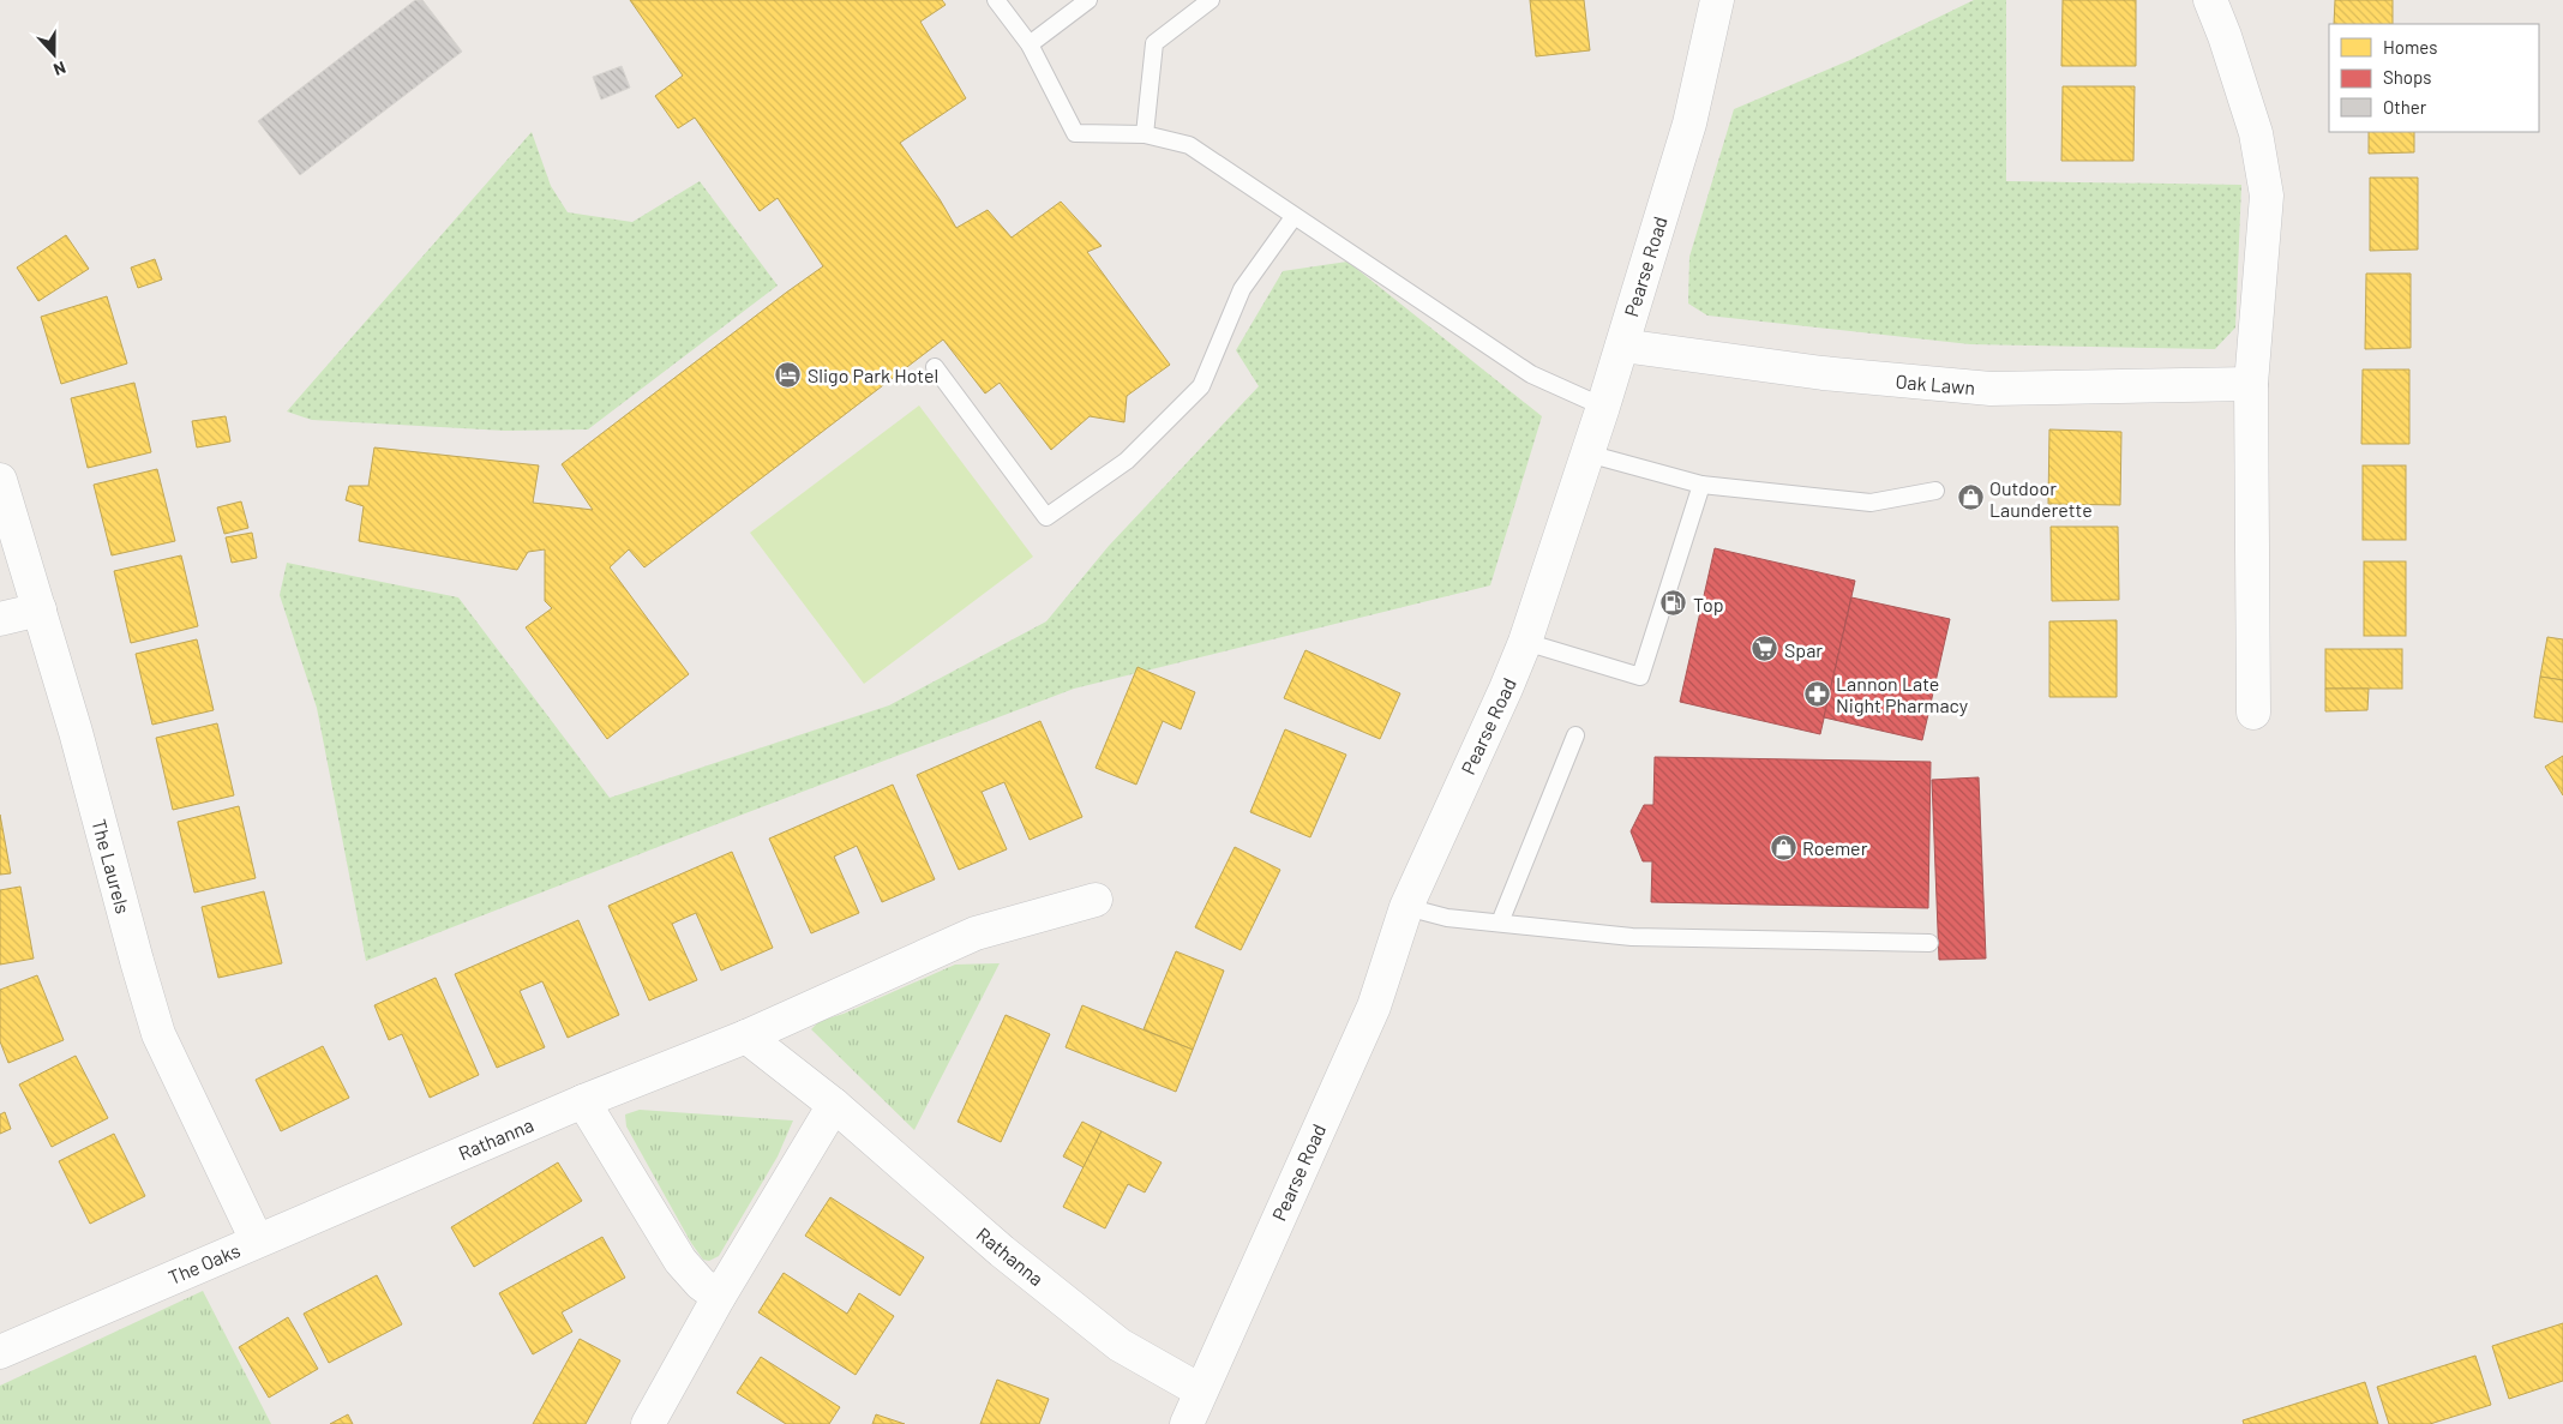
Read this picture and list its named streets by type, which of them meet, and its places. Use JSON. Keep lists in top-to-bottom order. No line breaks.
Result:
{"streets":{"street":["Pearse Road","Oak Lawn","The Laurels","Rathanna","The Oaks"]},"crossings":[["Pearse Road","Oak Lawn"],["Pearse Road","Rathanna"],["The Laurels","The Oaks"],["Rathanna","The Oaks"]],"places":{"hotel":["Sligo Park Hotel"],"shop":["Outdoor Launderette","Roemer"],"fuel station":["Top"],"supermarket":["Spar"],"pharmacy":["Lannon Late Night Pharmacy"]},"legend":["Homes","Shops","Other"],"north":"bottom"}
